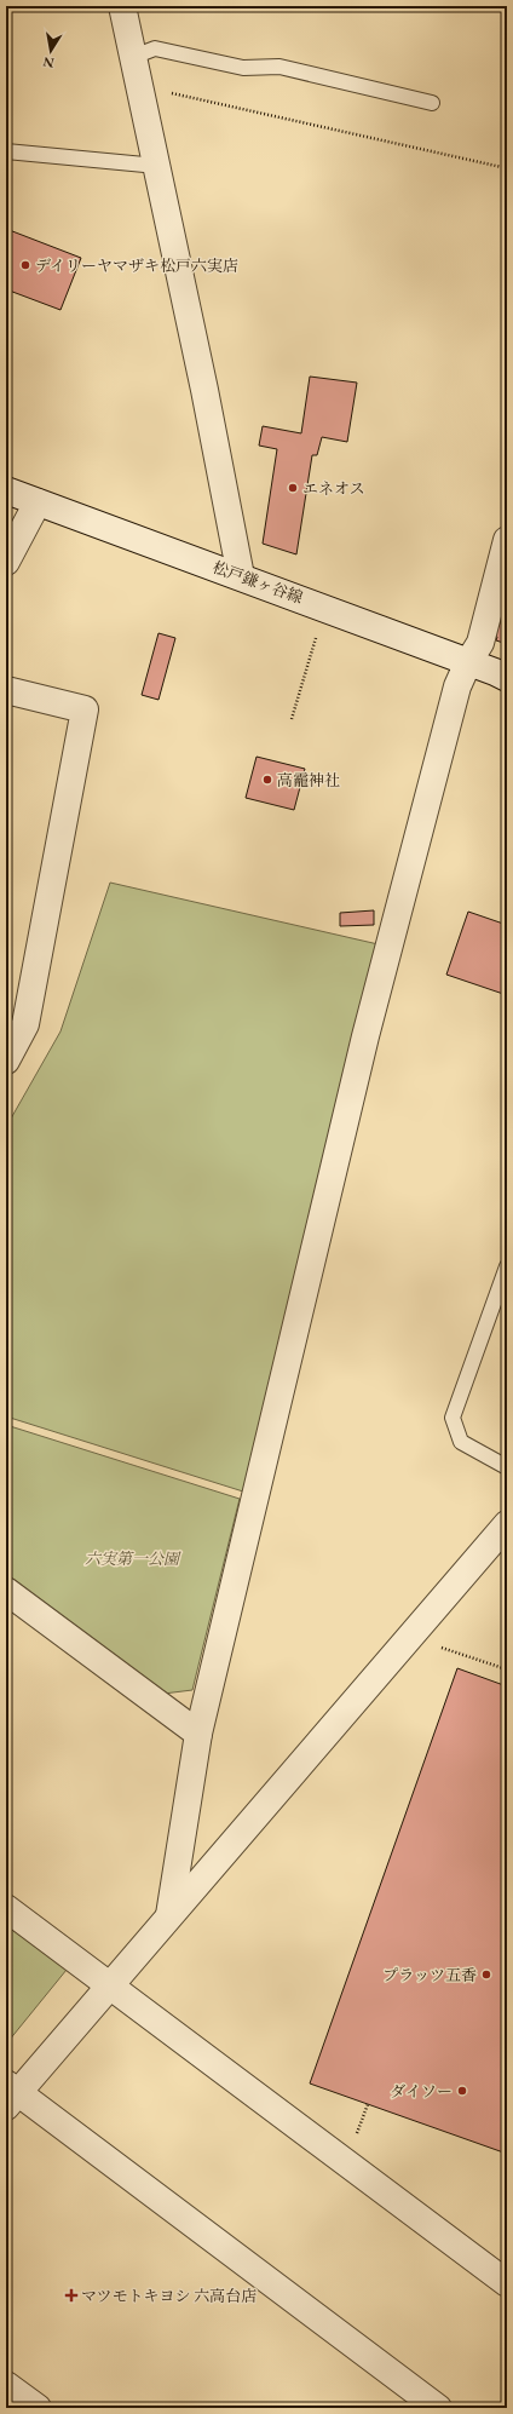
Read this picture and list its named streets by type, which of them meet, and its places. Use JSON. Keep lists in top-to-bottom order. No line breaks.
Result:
{"streets":{"street":["松戸鎌ヶ谷線"]},"parks":["六実第一公園"],"places":{"other":["デイリーヤマザキ松戸六実店","エネオス","高靇神社","プラッツ五香","ダイソー"],"health":["マツモトキヨシ 六高台店"]},"north":"bottom"}
